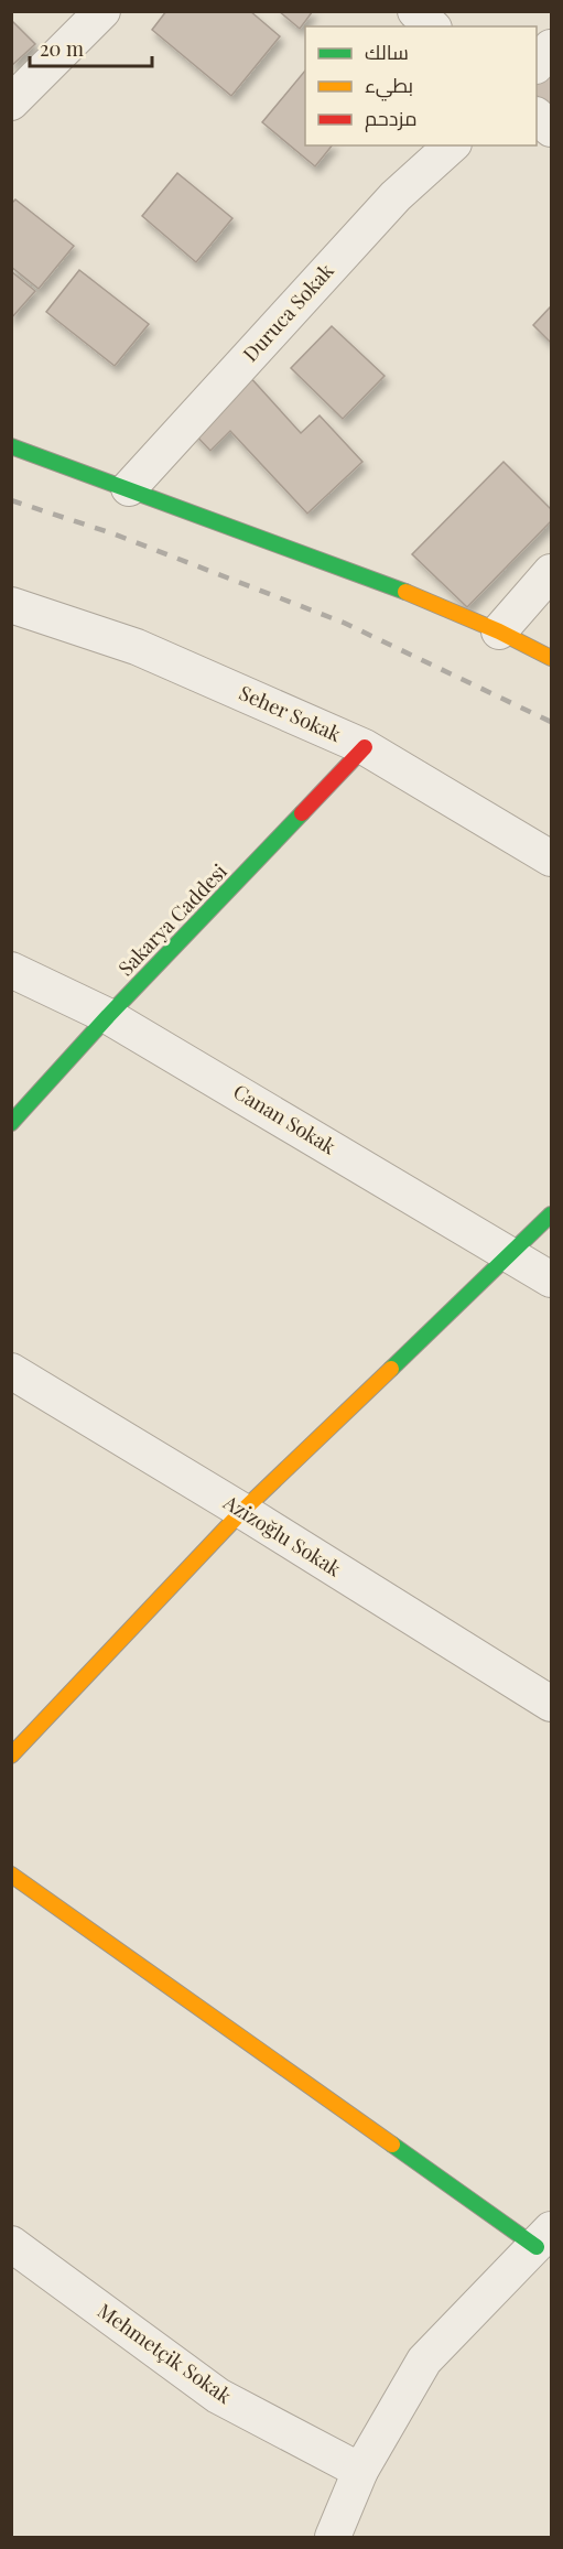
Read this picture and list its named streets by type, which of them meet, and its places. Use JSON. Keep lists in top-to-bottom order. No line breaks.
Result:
{"streets":{"street":["Duruca Sokak","Seher Sokak","Sakarya Caddesi","Canan Sokak","Azizoğlu Sokak","Mehmetçik Sokak"]},"crossings":[["Seher Sokak","Sakarya Caddesi"],["Sakarya Caddesi","Canan Sokak"]],"legend":["سالك","بطيء","مزدحم"],"scale_bar":"20 m"}
